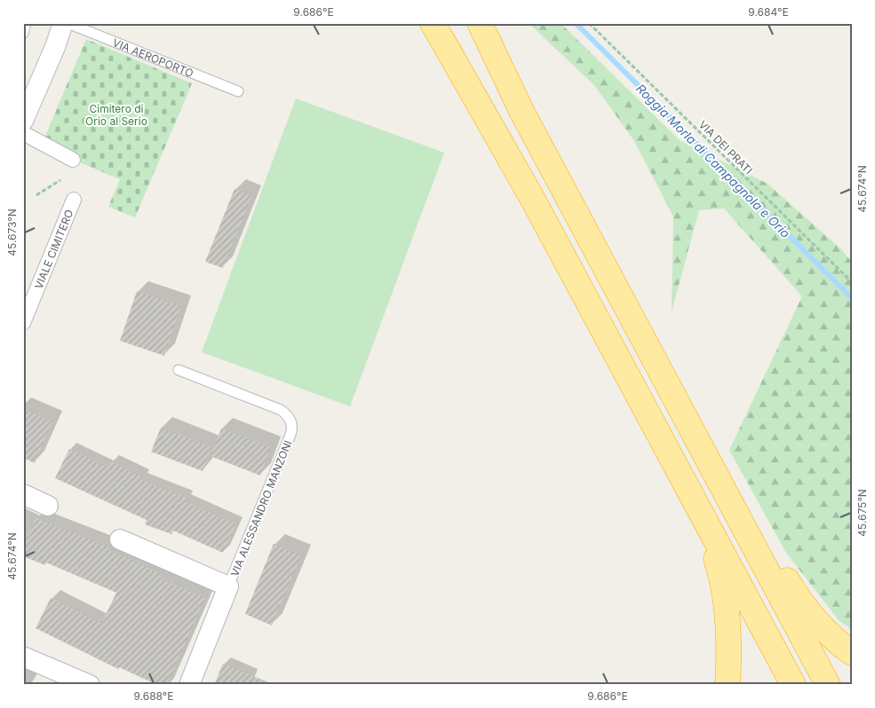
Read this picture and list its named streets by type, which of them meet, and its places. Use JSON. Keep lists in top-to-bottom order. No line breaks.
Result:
{"streets":{"street":["VIALE CIMITERO","VIA ALESSANDRO MANZONI"],"lane":["VIA AEROPORTO"],"path":["VIA DEI PRATI"]},"water":["Roggia Morla di Campagnola e Orio"],"parks":["Cimitero di Orio al Serio"],"coordinates":["9.686°E","9.684°E","45.674°N","45.673°N","45.675°N","9.688°E"]}
